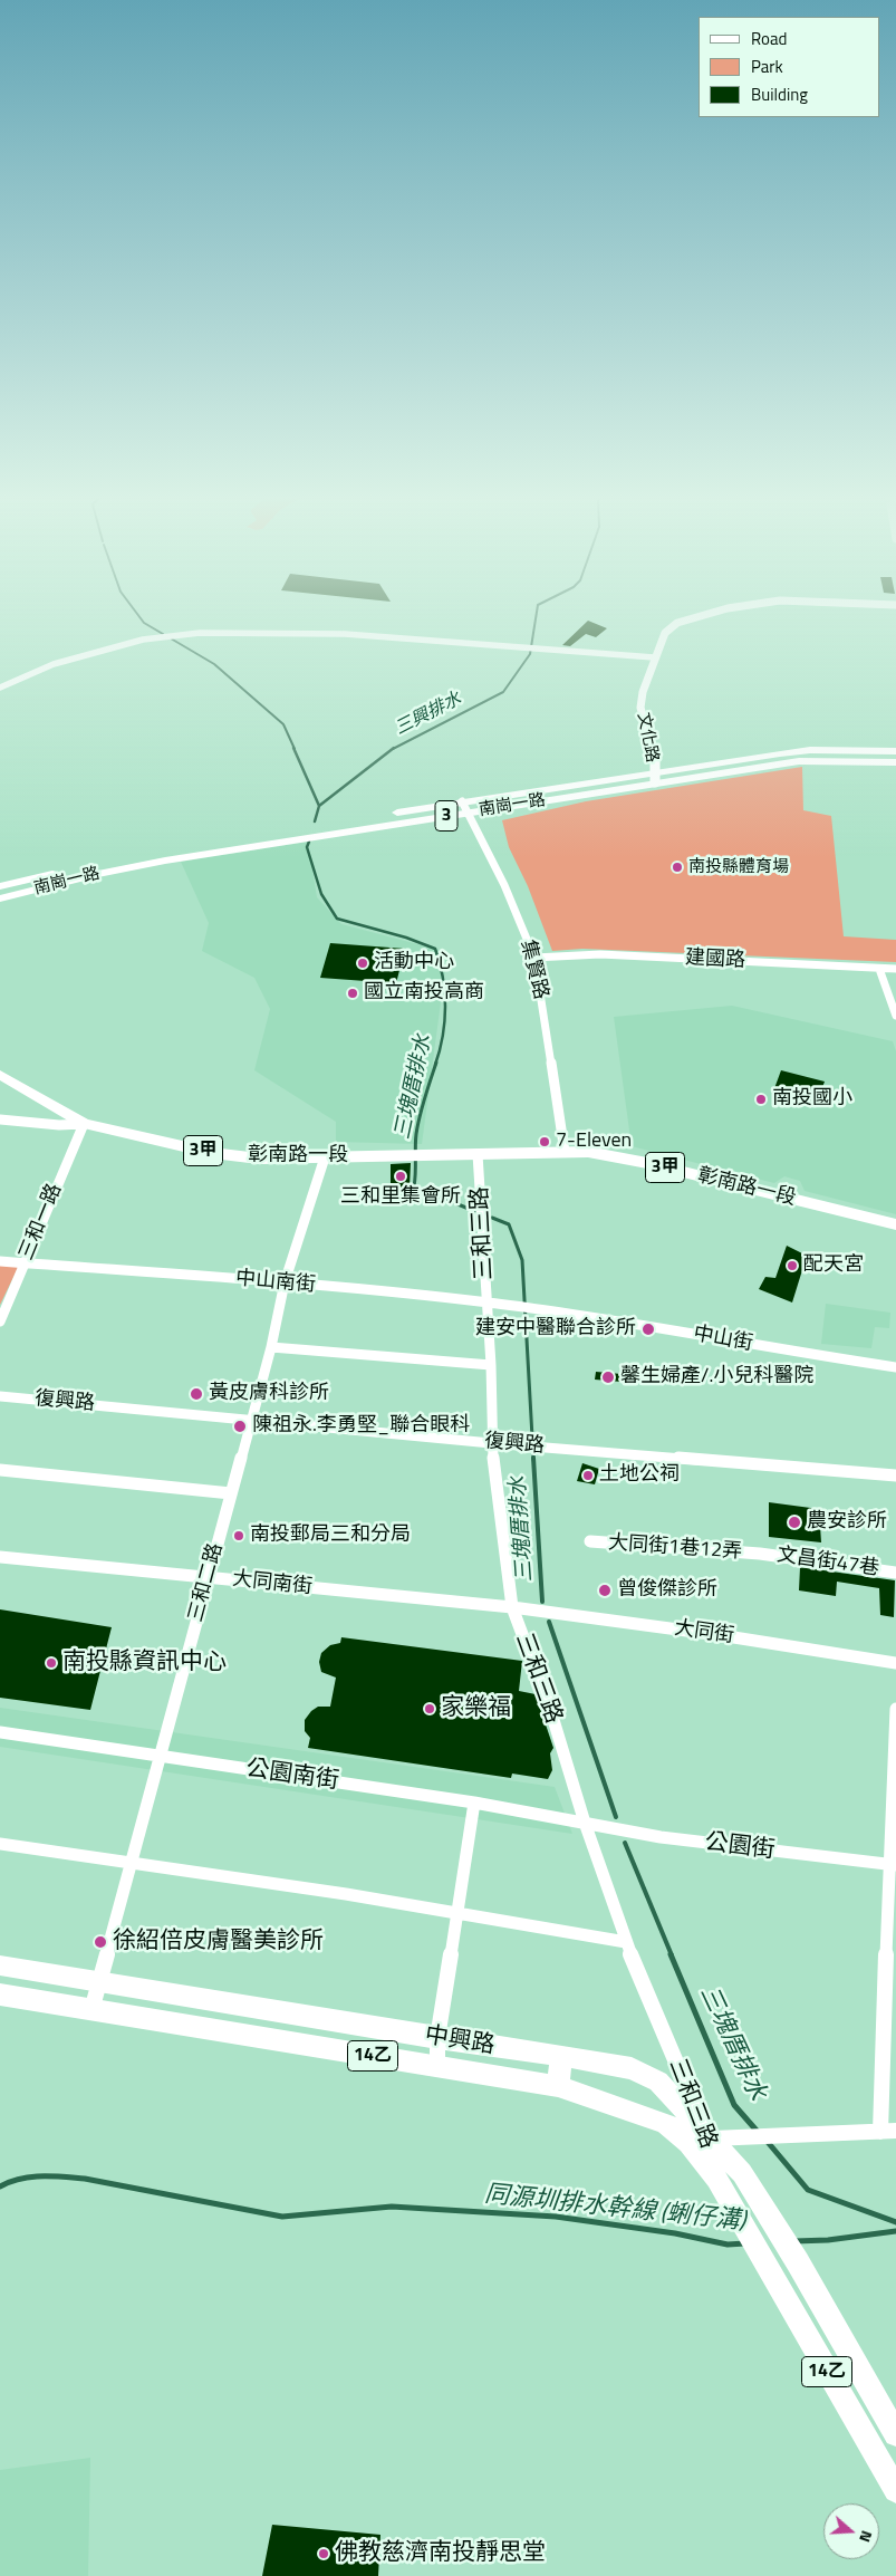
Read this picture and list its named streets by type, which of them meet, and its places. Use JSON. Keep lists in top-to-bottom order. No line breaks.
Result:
{"streets":{"main road":["南崗一路","3","3甲","彰南路一段","中興路","14乙"],"street":["文化路","建國路","集賢路","三和一路","三和三路","中山南街","中山街","復興路","大同街1巷12弄","文昌街47巷","三和二路","大同南街","大同街","公園南街","公園街"]},"crossings":[["文化路","南崗一路"],["南崗一路","集賢路"],["建國路","集賢路"],["集賢路","彰南路一段"],["彰南路一段","三和一路"],["彰南路一段","三和三路"],["彰南路一段","三和二路"],["三和一路","中山南街"],["三和三路","中山南街"],["三和三路","復興路"],["三和三路","大同南街"],["三和三路","大同街"],["三和三路","公園南街"],["三和三路","公園街"],["三和三路","中興路"],["中山南街","中山街"],["中山南街","三和二路"],["復興路","三和二路"],["大同街1巷12弄","文昌街47巷"],["三和二路","大同南街"],["三和二路","公園南街"],["三和二路","中興路"],["大同南街","大同街"],["公園南街","公園街"]],"water":["三興排水","三塊厝排水","同源圳排水幹線 (蜊仔溝)"],"places":["南投縣體育場","活動中心","國立南投高商","南投國小","7-Eleven","三和里集會所","配天宮","建安中醫聯合診所","馨生婦產/.小兒科醫院","黃皮膚科診所","陳祖永.李勇堅_聯合眼科","土地公祠","農安診所","南投郵局三和分局","曾俊傑診所","南投縣資訊中心","家樂福","徐紹倍皮膚醫美診所","佛教慈濟南投靜思堂"],"legend":["Road","Park","Building"],"north":"right"}
